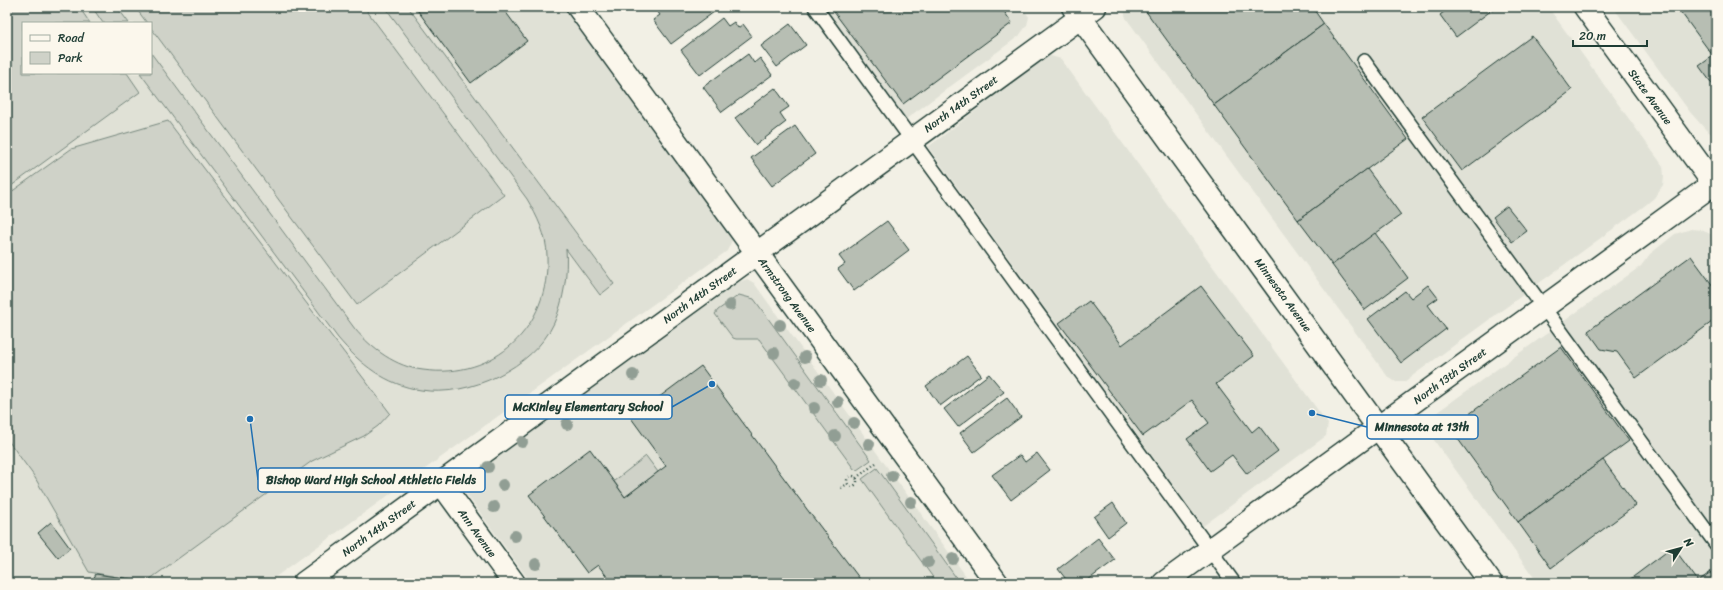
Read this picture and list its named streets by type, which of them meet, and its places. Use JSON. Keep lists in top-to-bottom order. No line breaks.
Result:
{"streets":{"street":["State Avenue","North 14th Street","Armstrong Avenue","Minnesota Avenue","North 13th Street","Ann Avenue"]},"crossings":[["State Avenue","North 13th Street"],["North 14th Street","Armstrong Avenue"],["North 14th Street","Minnesota Avenue"],["North 14th Street","Ann Avenue"],["Minnesota Avenue","North 13th Street"]],"places":["McKinley Elementary School","Minnesota at 13th","Bishop Ward High School Athletic Fields"],"legend":["Road","Park"],"scale_bar":"20 m","north":"top right"}
